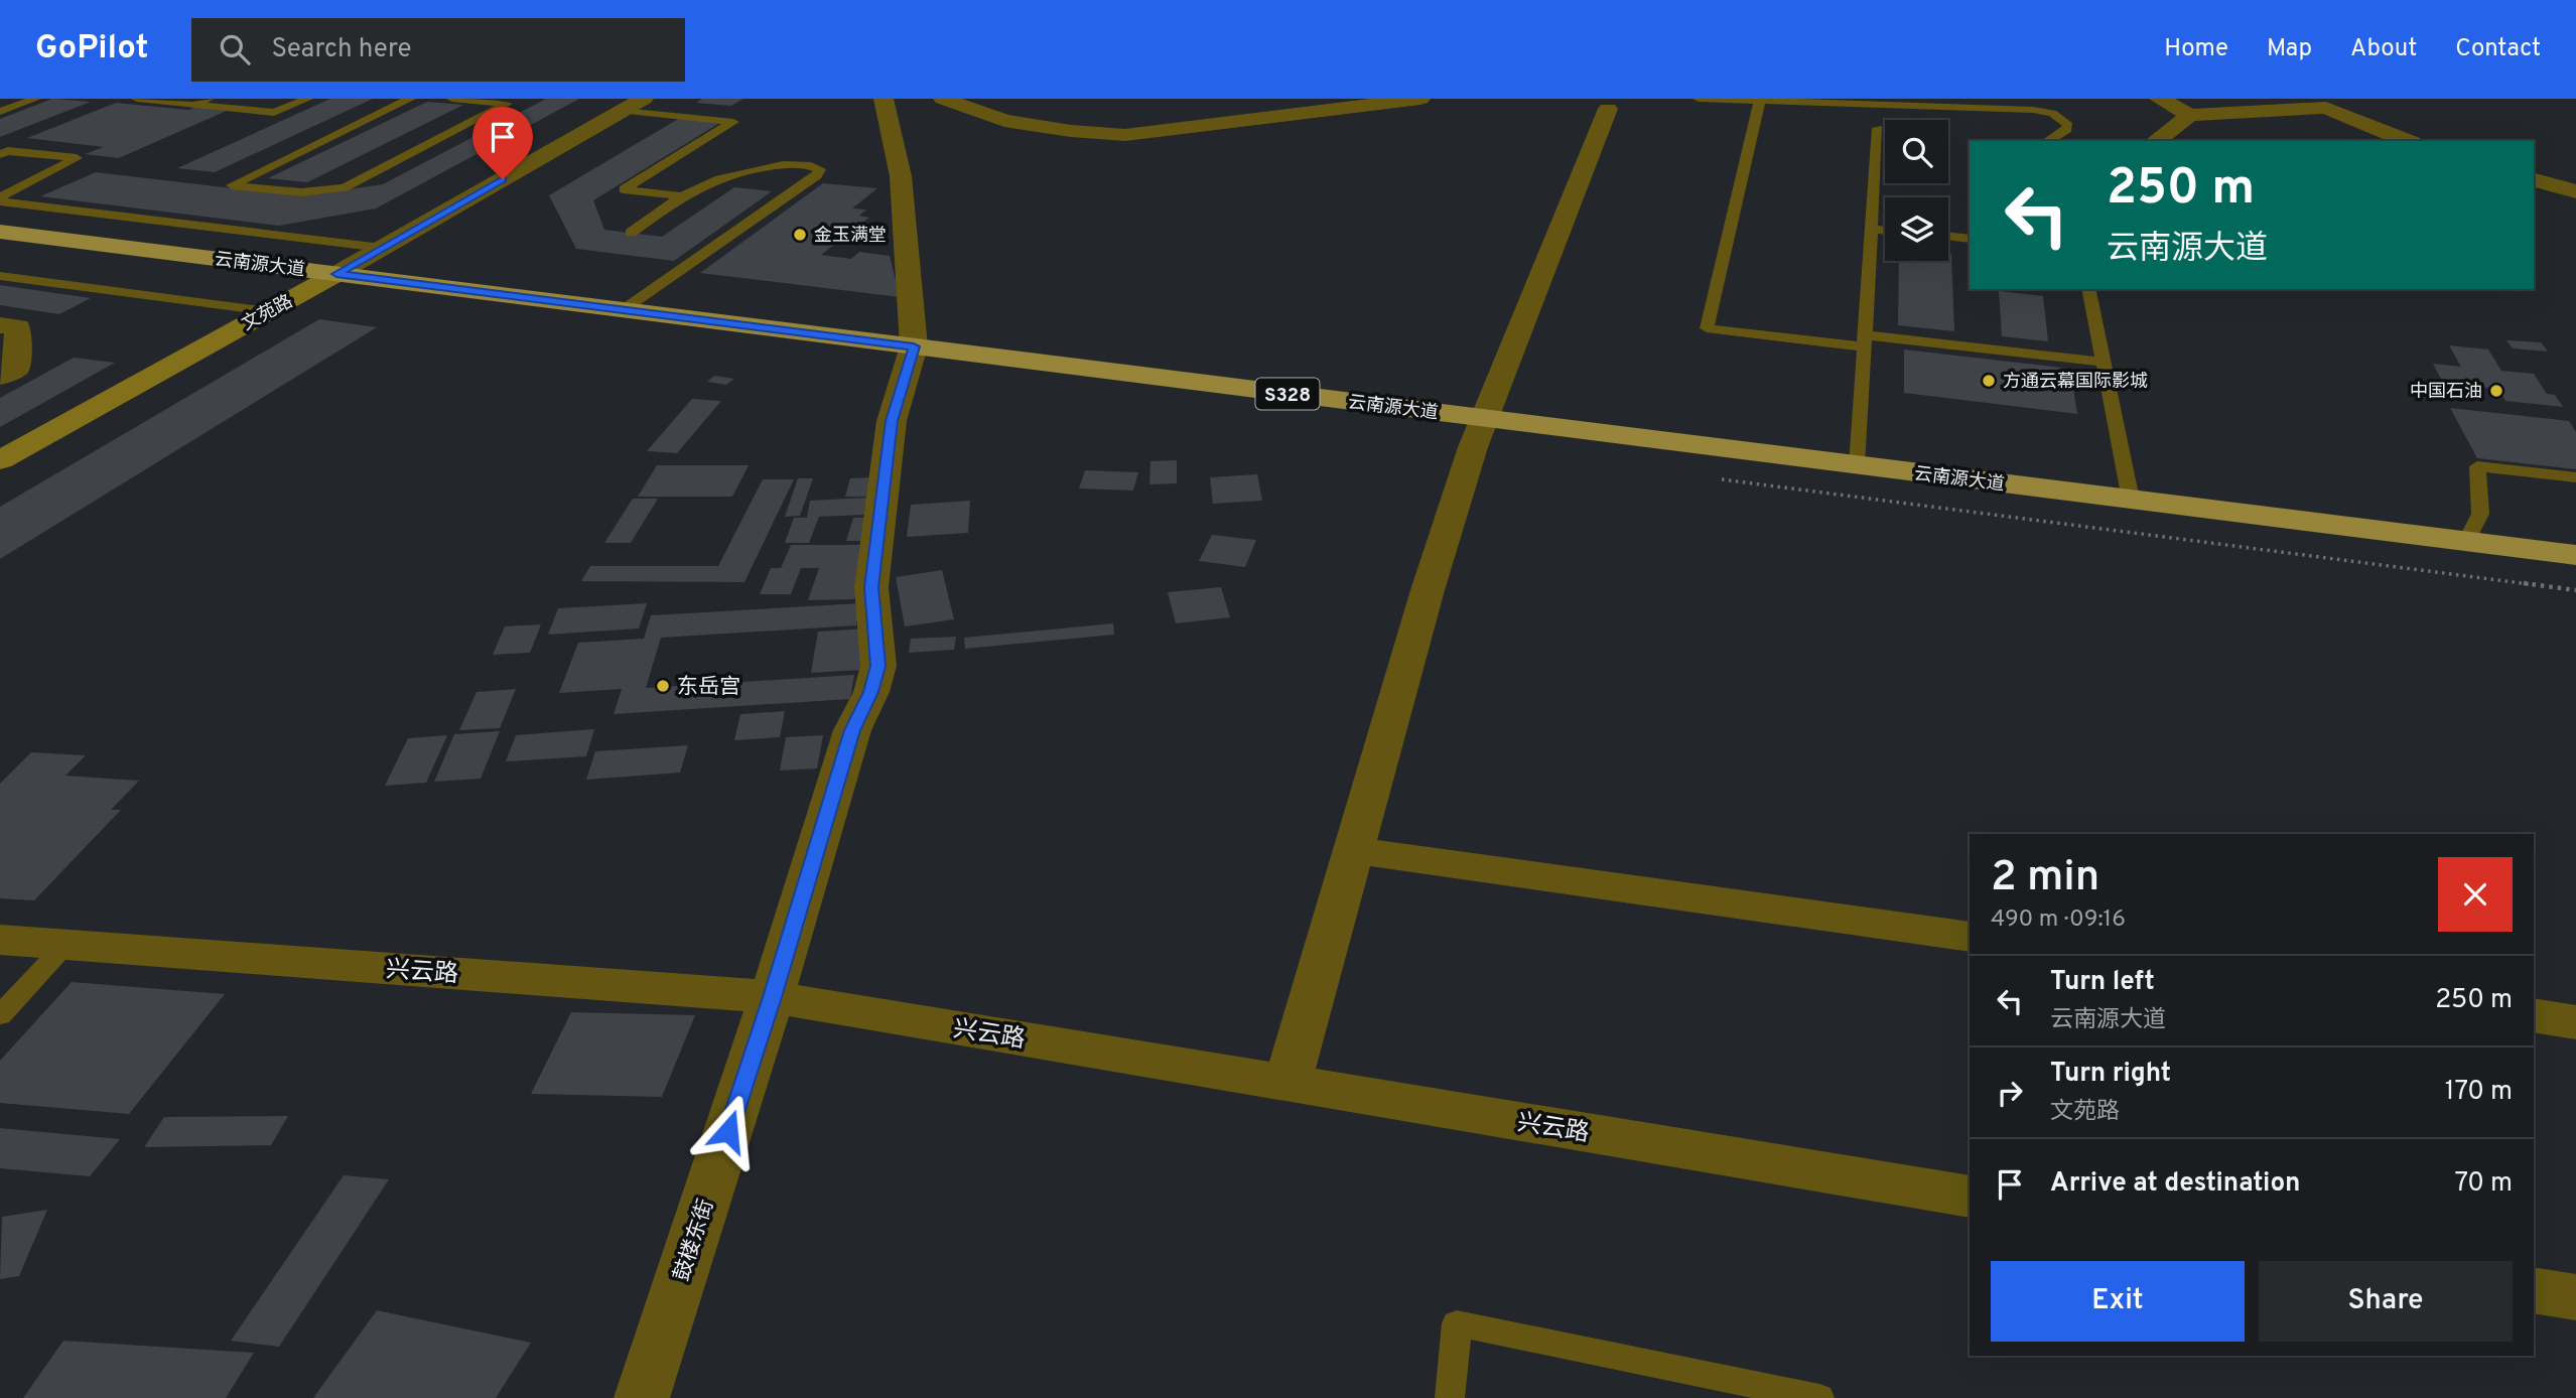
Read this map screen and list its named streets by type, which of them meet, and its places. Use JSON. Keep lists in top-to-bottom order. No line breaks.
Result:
{"streets":{"main road":["云南源大道","文苑路","S328"],"street":["兴云路","鼓楼东街"]},"crossings":[["云南源大道","文苑路"],["云南源大道","鼓楼东街"],["兴云路","鼓楼东街"]],"places":["金玉满堂","方通云幕国际影城","中国石油","东岳宫"],"page":{"header":"GoPilot","search":"Search here","nav":["Home","Map","About","Contact"],"turn":["250 m","云南源大道"],"heading":["2 min","490 m · 09:16"],"list":[{"name":"Turn left","note":"云南源大道","value":"250 m"},{"name":"Turn right","note":"文苑路","value":"170 m"},{"name":"Arrive at destination","value":"70 m"}],"buttons":["Exit","Share"]}}
